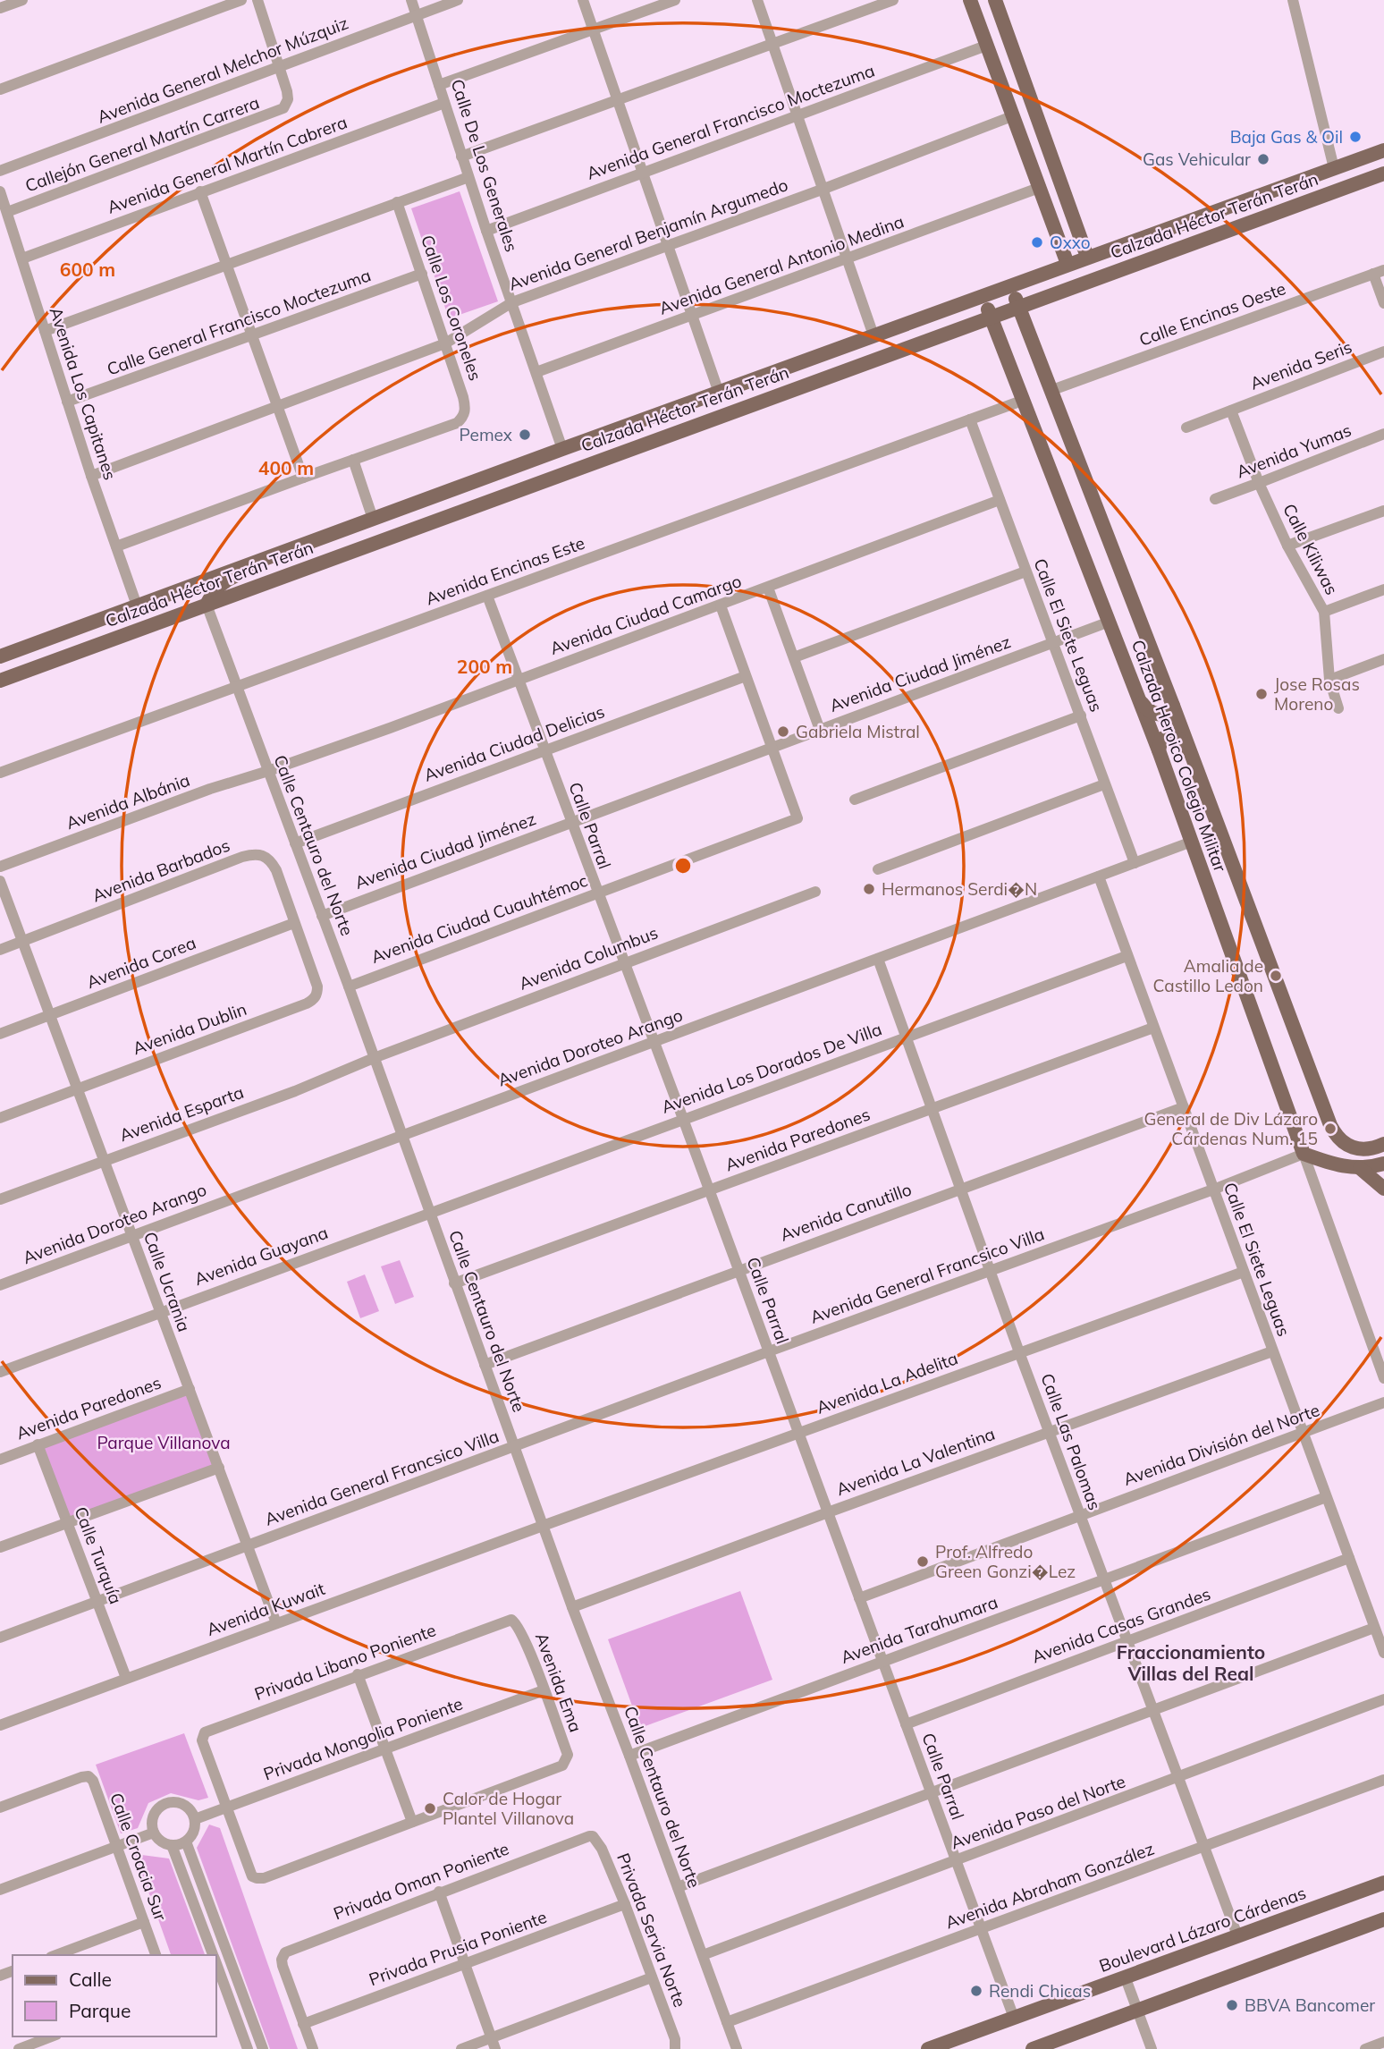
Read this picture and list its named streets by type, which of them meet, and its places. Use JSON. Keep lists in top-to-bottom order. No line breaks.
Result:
{"streets":{"main road":["Calzada Héctor Terán Terán","Calzada Heroico Colegio Militar","Boulevard Lázaro Cárdenas"],"street":["Avenida General Melchor Múzquiz","Avenida General Francisco Moctezuma","Callejón General Martín Carrera","Avenida General Martín Cabrera","Calle De Los Generales","Avenida General Benjamín Argumedo","Avenida General Antonio Medina","Calle Los Coroneles","Calle Encinas Oeste","Calle General Francisco Moctezuma","Avenida Seris","Avenida Los Capitanes","Avenida Yumas","Calle Kiliwas","Avenida Encinas Este","Avenida Ciudad Camargo","Calle El Siete Leguas","Avenida Ciudad Jiménez","Avenida Ciudad Delicias","Avenida Albánia","Calle Parral","Calle Centauro del Norte","Avenida Barbados","Avenida Ciudad Cuauhtémoc","Avenida Columbus","Avenida Corea","Avenida Dublin","Avenida Doroteo Arango","Avenida Los Dorados De Villa","Avenida Esparta","Avenida Paredones","Avenida Canutillo","Avenida Guayana","Avenida General Francsico Villa","Calle Ucrania","Avenida La Adelita","Calle Las Palomas","Avenida División del Norte","Avenida La Valentina","Calle Turquía","Avenida Kuwait","Avenida Casas Grandes","Avenida Tarahumara","Privada Libano Poniente","Avenida Ema","Privada Mongolia Poniente","Avenida Paso del Norte","Calle Croacia Sur","Privada Oman Poniente","Avenida Abraham González","Privada Servia Norte","Privada Prusia Poniente"]},"crossings":[["Avenida General Melchor Múzquiz","Callejón General Martín Carrera"],["Avenida General Melchor Múzquiz","Calle De Los Generales"],["Avenida General Francisco Moctezuma","Calle De Los Generales"],["Callejón General Martín Carrera","Avenida Los Capitanes"],["Avenida General Martín Cabrera","Calle De Los Generales"],["Avenida General Martín Cabrera","Avenida Los Capitanes"],["Calle De Los Generales","Calzada Héctor Terán Terán"],["Calle De Los Generales","Avenida General Benjamín Argumedo"],["Calle De Los Generales","Avenida General Antonio Medina"],["Calzada Héctor Terán Terán","Avenida Los Capitanes"],["Calzada Héctor Terán Terán","Calzada Heroico Colegio Militar"],["Calzada Héctor Terán Terán","Calle Centauro del Norte"],["Avenida General Benjamín Argumedo","Calle Los Coroneles"],["Avenida General Benjamín Argumedo","Avenida Los Capitanes"],["Calle Los Coroneles","Calle General Francisco Moctezuma"],["Calle Encinas Oeste","Calzada Heroico Colegio Militar"],["Calle General Francisco Moctezuma","Avenida Los Capitanes"],["Avenida Seris","Calle Kiliwas"],["Avenida Yumas","Calle Kiliwas"],["Avenida Encinas Este","Calle El Siete Leguas"],["Avenida Encinas Este","Calzada Heroico Colegio Militar"],["Avenida Encinas Este","Calle Parral"],["Avenida Encinas Este","Calle Centauro del Norte"],["Avenida Ciudad Camargo","Calle El Siete Leguas"],["Avenida Ciudad Camargo","Avenida Albánia"],["Avenida Ciudad Camargo","Calle Parral"],["Avenida Ciudad Camargo","Calle Centauro del Norte"],["Calle El Siete Leguas","Avenida Ciudad Jiménez"],["Calle El Siete Leguas","Avenida Doroteo Arango"],["Calle El Siete Leguas","Avenida Los Dorados De Villa"],["Calle El Siete Leguas","Avenida Paredones"],["Calle El Siete Leguas","Avenida Canutillo"],["Calle El Siete Leguas","Avenida General Francsico Villa"],["Calle El Siete Leguas","Avenida La Adelita"],["Calle El Siete Leguas","Avenida División del Norte"],["Calle El Siete Leguas","Avenida La Valentina"],["Calle El Siete Leguas","Avenida Casas Grandes"],["Calle El Siete Leguas","Avenida Tarahumara"],["Avenida Ciudad Jiménez","Calzada Heroico Colegio Militar"],["Avenida Ciudad Jiménez","Calle Parral"],["Avenida Ciudad Jiménez","Calle Centauro del Norte"],["Avenida Ciudad Jiménez","Avenida Ciudad Cuauhtémoc"],["Avenida Ciudad Delicias","Calle Parral"],["Avenida Ciudad Delicias","Calle Centauro del Norte"],["Calzada Heroico Colegio Militar","Avenida Doroteo Arango"],["Calzada Heroico Colegio Militar","Avenida General Francsico Villa"],["Avenida Albánia","Calle Centauro del Norte"],["Calle Parral","Avenida Ciudad Cuauhtémoc"],["Calle Parral","Avenida Columbus"],["Calle Parral","Avenida Doroteo Arango"],["Calle Parral","Avenida Los Dorados De Villa"],["Calle Parral","Avenida Paredones"],["Calle Parral","Avenida Canutillo"],["Calle Parral","Avenida General Francsico Villa"],["Calle Parral","Avenida La Adelita"],["Calle Parral","Avenida División del Norte"],["Calle Parral","Avenida La Valentina"],["Calle Parral","Avenida Casas Grandes"],["Calle Parral","Avenida Tarahumara"],["Calle Parral","Avenida Paso del Norte"],["Calle Parral","Avenida Abraham González"],["Calle Parral","Boulevard Lázaro Cárdenas"],["Calle Centauro del Norte","Avenida Ciudad Cuauhtémoc"],["Calle Centauro del Norte","Avenida Columbus"],["Calle Centauro del Norte","Avenida Doroteo Arango"],["Calle Centauro del Norte","Avenida Los Dorados De Villa"],["Calle Centauro del Norte","Avenida Esparta"],["Calle Centauro del Norte","Avenida Paredones"],["Calle Centauro del Norte","Avenida Canutillo"],["Calle Centauro del Norte","Avenida Guayana"],["Calle Centauro del Norte","Avenida General Francsico Villa"],["Calle Centauro del Norte","Avenida La Adelita"],["Calle Centauro del Norte","Avenida La Valentina"],["Calle Centauro del Norte","Avenida Kuwait"],["Calle Centauro del Norte","Avenida Tarahumara"],["Calle Centauro del Norte","Avenida Paso del Norte"],["Calle Centauro del Norte","Avenida Abraham González"],["Avenida Barbados","Avenida Corea"],["Avenida Barbados","Avenida Dublin"],["Avenida Barbados","Calle Ucrania"],["Avenida Columbus","Avenida Esparta"],["Avenida Corea","Avenida Dublin"],["Avenida Corea","Calle Ucrania"],["Avenida Dublin","Calle Ucrania"],["Avenida Doroteo Arango","Calle Ucrania"],["Avenida Doroteo Arango","Calle Las Palomas"],["Avenida Los Dorados De Villa","Avenida Guayana"],["Avenida Los Dorados De Villa","Calle Las Palomas"],["Avenida Esparta","Calle Ucrania"],["Avenida Paredones","Calle Ucrania"],["Avenida Paredones","Calle Las Palomas"],["Avenida Paredones","Calle Turquía"],["Avenida Canutillo","Calle Las Palomas"],["Avenida Guayana","Calle Ucrania"],["Avenida General Francsico Villa","Calle Ucrania"],["Avenida General Francsico Villa","Calle Las Palomas"],["Avenida General Francsico Villa","Calle Turquía"],["Calle Ucrania","Avenida Kuwait"],["Avenida La Adelita","Calle Las Palomas"],["Avenida La Adelita","Avenida Kuwait"],["Calle Las Palomas","Avenida División del Norte"],["Calle Las Palomas","Avenida La Valentina"],["Calle Las Palomas","Avenida Casas Grandes"],["Calle Las Palomas","Avenida Tarahumara"],["Calle Las Palomas","Avenida Paso del Norte"],["Calle Las Palomas","Avenida Abraham González"],["Calle Las Palomas","Boulevard Lázaro Cárdenas"],["Calle Turquía","Avenida Kuwait"],["Privada Libano Poniente","Avenida Ema"],["Privada Libano Poniente","Privada Mongolia Poniente"],["Avenida Ema","Privada Mongolia Poniente"],["Privada Oman Poniente","Privada Servia Norte"],["Privada Oman Poniente","Privada Prusia Poniente"],["Privada Servia Norte","Privada Prusia Poniente"]],"districts":["Fraccionamiento Villas del Real"],"parks":["Parque Villanova"],"places":["Baja Gas & Oil","Gas Vehicular","Oxxo","Pemex","Jose Rosas Moreno","Gabriela Mistral","Hermanos Serdi�N","Amalia de Castillo Ledon","General de Div Lázaro Cárdenas Num. 15","Prof. Alfredo Green Gonzi�Lez","Calor de Hogar Plantel Villanova","Rendi Chicas","BBVA Bancomer"],"legend":["Calle","Parque"],"rings":["600 m","400 m","200 m"]}
